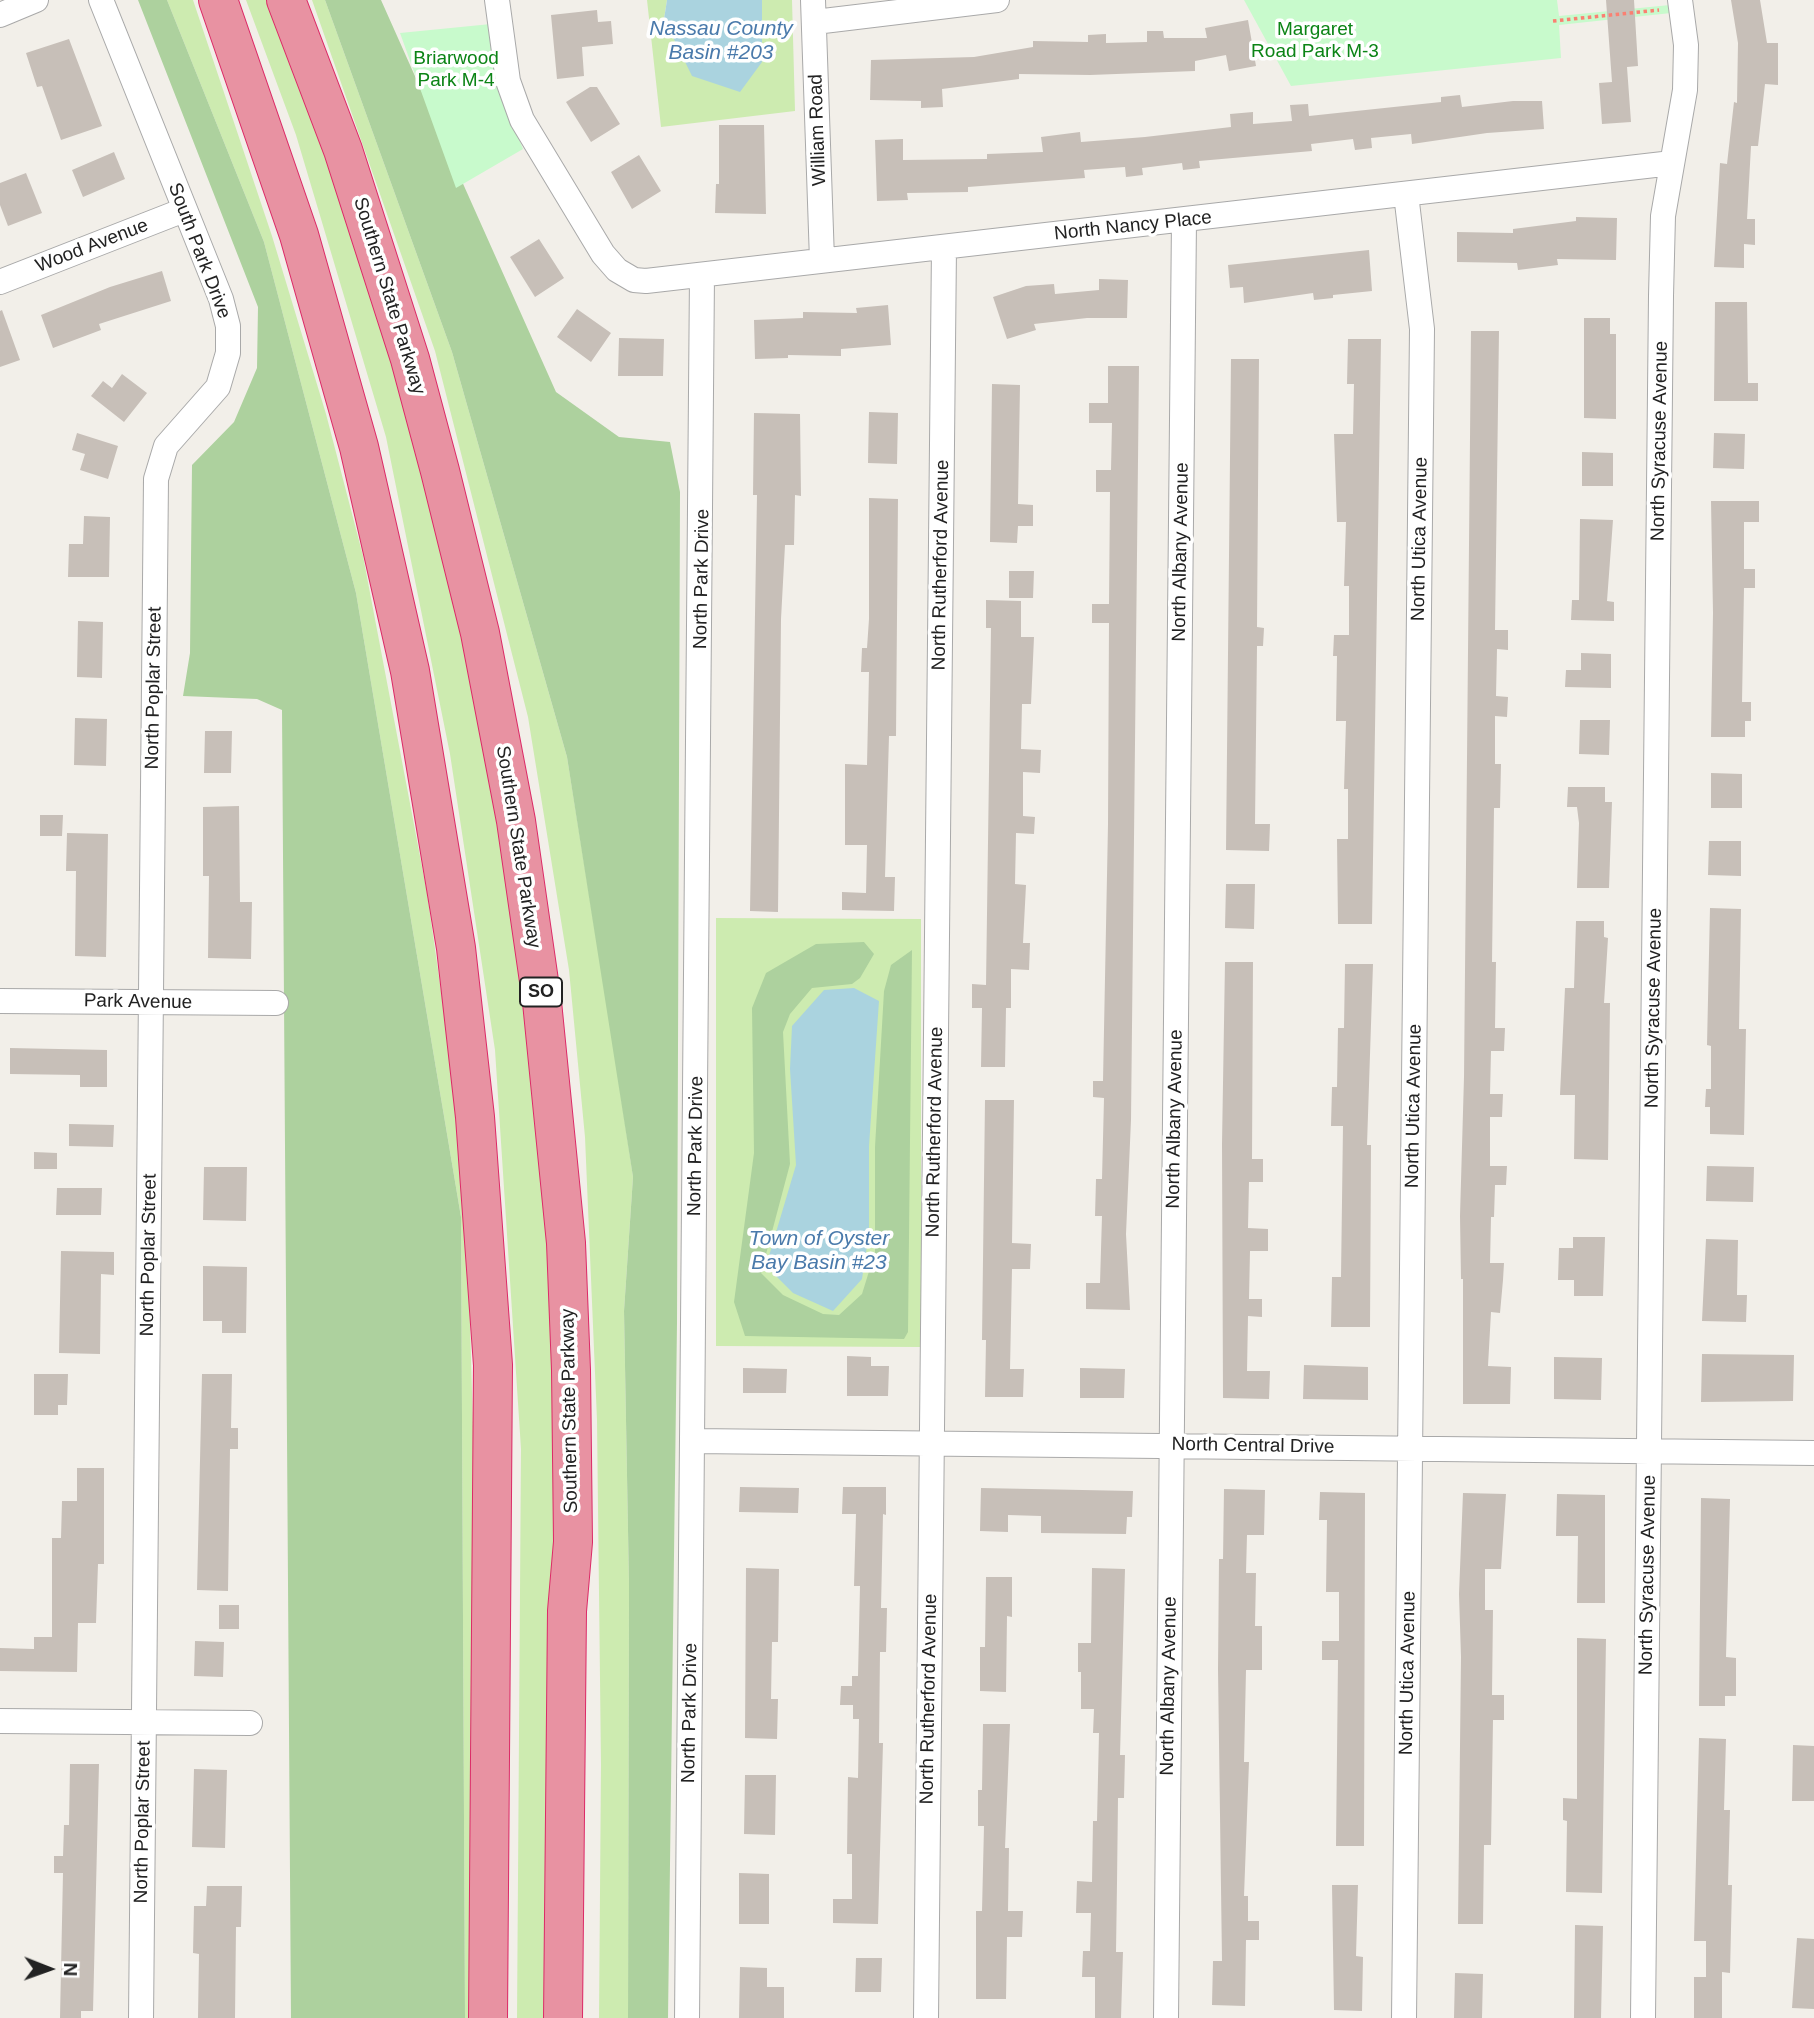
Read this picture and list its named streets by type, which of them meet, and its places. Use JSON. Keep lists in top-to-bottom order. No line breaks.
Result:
{"streets":{"highway":["Southern State Parkway","SO"],"street":["William Road","North Nancy Place","Wood Avenue","South Park Drive","North Syracuse Avenue","North Utica Avenue","North Albany Avenue","North Rutherford Avenue","North Park Drive","North Poplar Street","Park Avenue","North Central Drive"]},"crossings":[["William Road","North Nancy Place"],["North Nancy Place","North Syracuse Avenue"],["North Nancy Place","North Utica Avenue"],["North Nancy Place","North Albany Avenue"],["North Nancy Place","North Rutherford Avenue"],["North Nancy Place","North Park Drive"],["Wood Avenue","South Park Drive"],["South Park Drive","North Poplar Street"],["North Syracuse Avenue","North Central Drive"],["North Utica Avenue","North Central Drive"],["North Albany Avenue","North Central Drive"],["North Rutherford Avenue","North Central Drive"],["North Park Drive","North Central Drive"],["North Poplar Street","Park Avenue"]],"water":["Nassau County Basin #203","Town of Oyster Bay Basin #23"],"parks":["Margaret Road Park M-3","Briarwood Park M-4"],"north":"right"}
